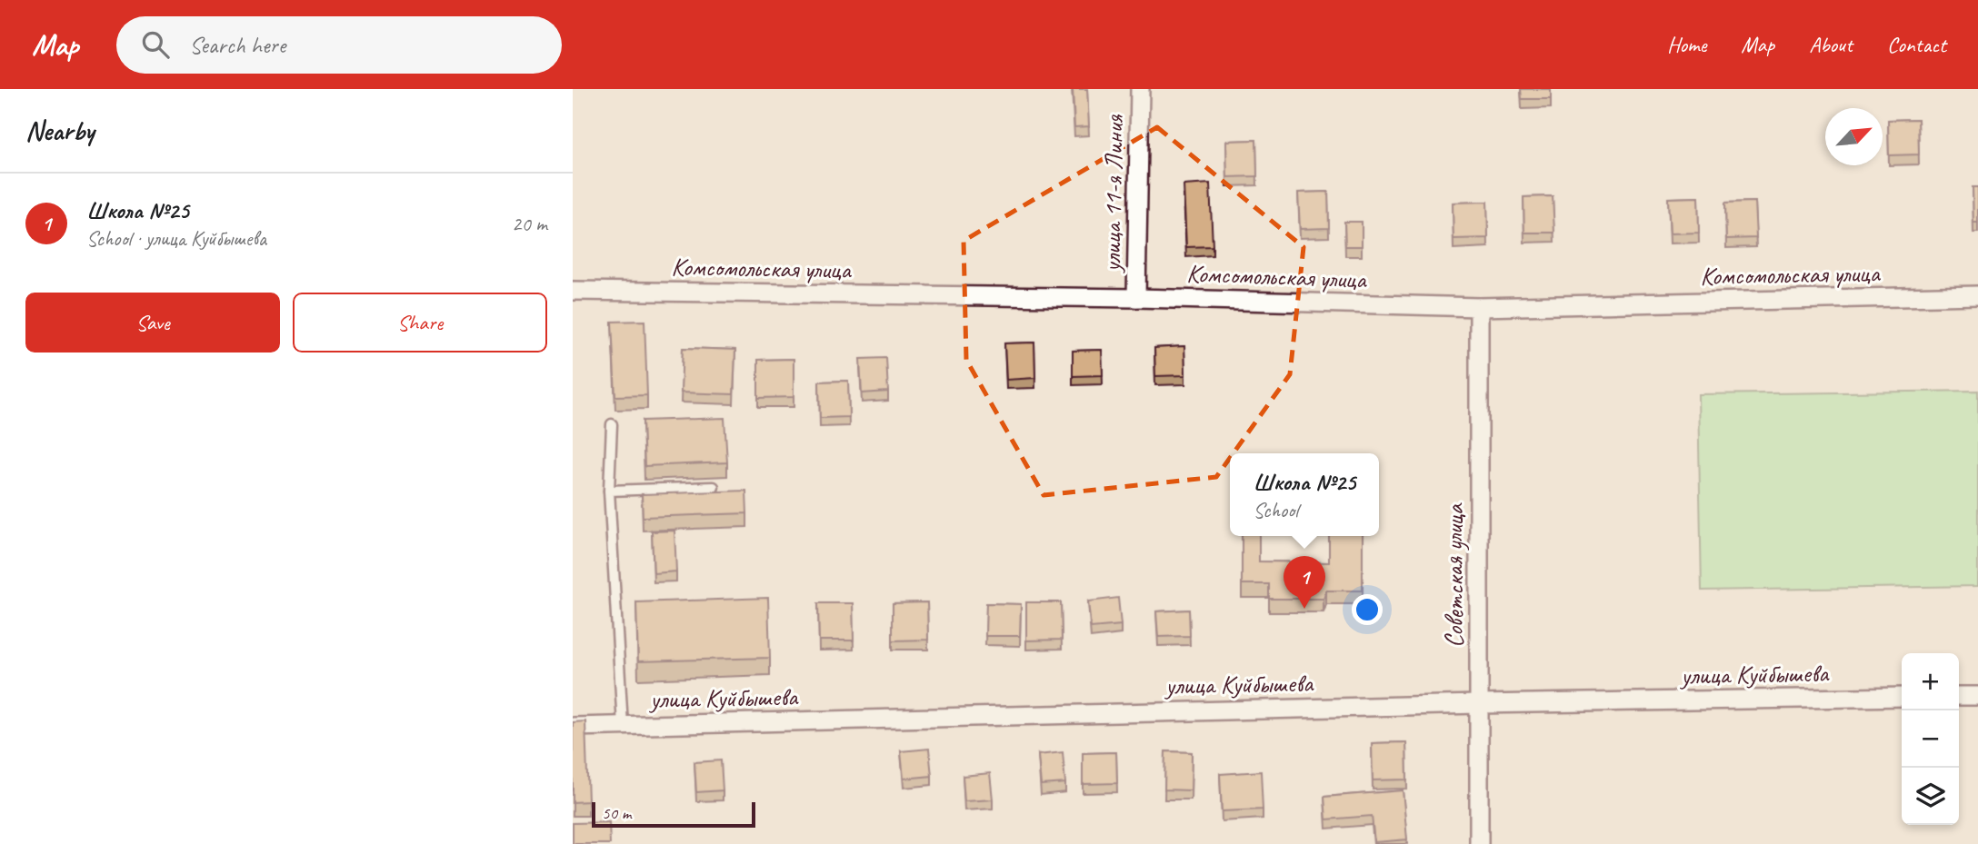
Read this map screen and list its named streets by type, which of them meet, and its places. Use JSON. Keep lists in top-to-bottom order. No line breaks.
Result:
{"streets":{"street":["улица 11-я Линия","Комсомольская улица","Советская улица","улица Куйбышева"]},"crossings":[["улица 11-я Линия","Комсомольская улица"],["Комсомольская улица","Советская улица"],["Советская улица","улица Куйбышева"]],"scale_bar":"50 m","north":"top right","page":{"header":"Map","search":"Search here","nav":["Home","Map","About","Contact"],"heading":"Nearby","list":[{"mark":"1","name":"Школа №25","note":"School · улица Куйбышева","value":"20 m"}],"buttons":["Save","Share"],"popup":["Школа №25","School"],"pins":"1","map_buttons":["+","−"],"scale":"50 m"}}
